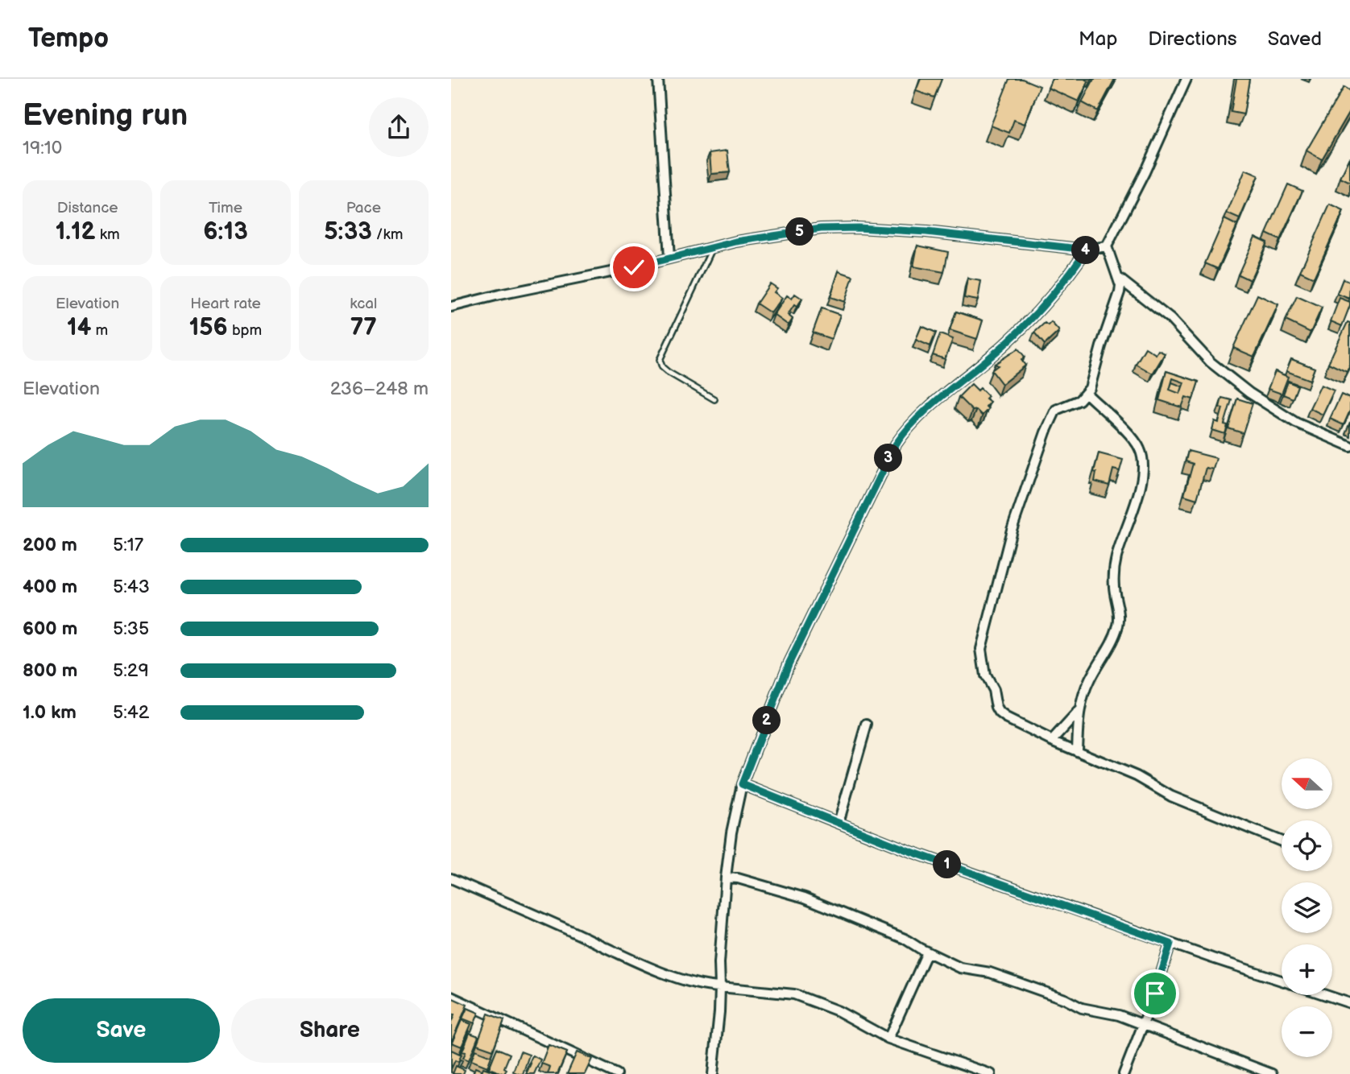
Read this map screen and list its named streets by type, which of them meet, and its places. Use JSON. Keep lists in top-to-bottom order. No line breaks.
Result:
{"north":"left","page":{"header":"Tempo","nav":["Map","Directions","Saved"],"heading":["Evening run","19:10"],"stats":[["Distance","1.12 km"],["Time","6:13"],["Pace","5:33 /km"],["Elevation","14 m"],["Heart rate","156 bpm"],["kcal","77"]],"pins":["5","4","3","2","1"],"chart":["Elevation","236–248 m"],"list":[{"name":"200 m","note":"5:17"},{"name":"400 m","note":"5:43"},{"name":"600 m","note":"5:35"},{"name":"800 m","note":"5:29"},{"name":"1.0 km","note":"5:42"}],"map_buttons":["+","−"],"buttons":["Save","Share"]}}
